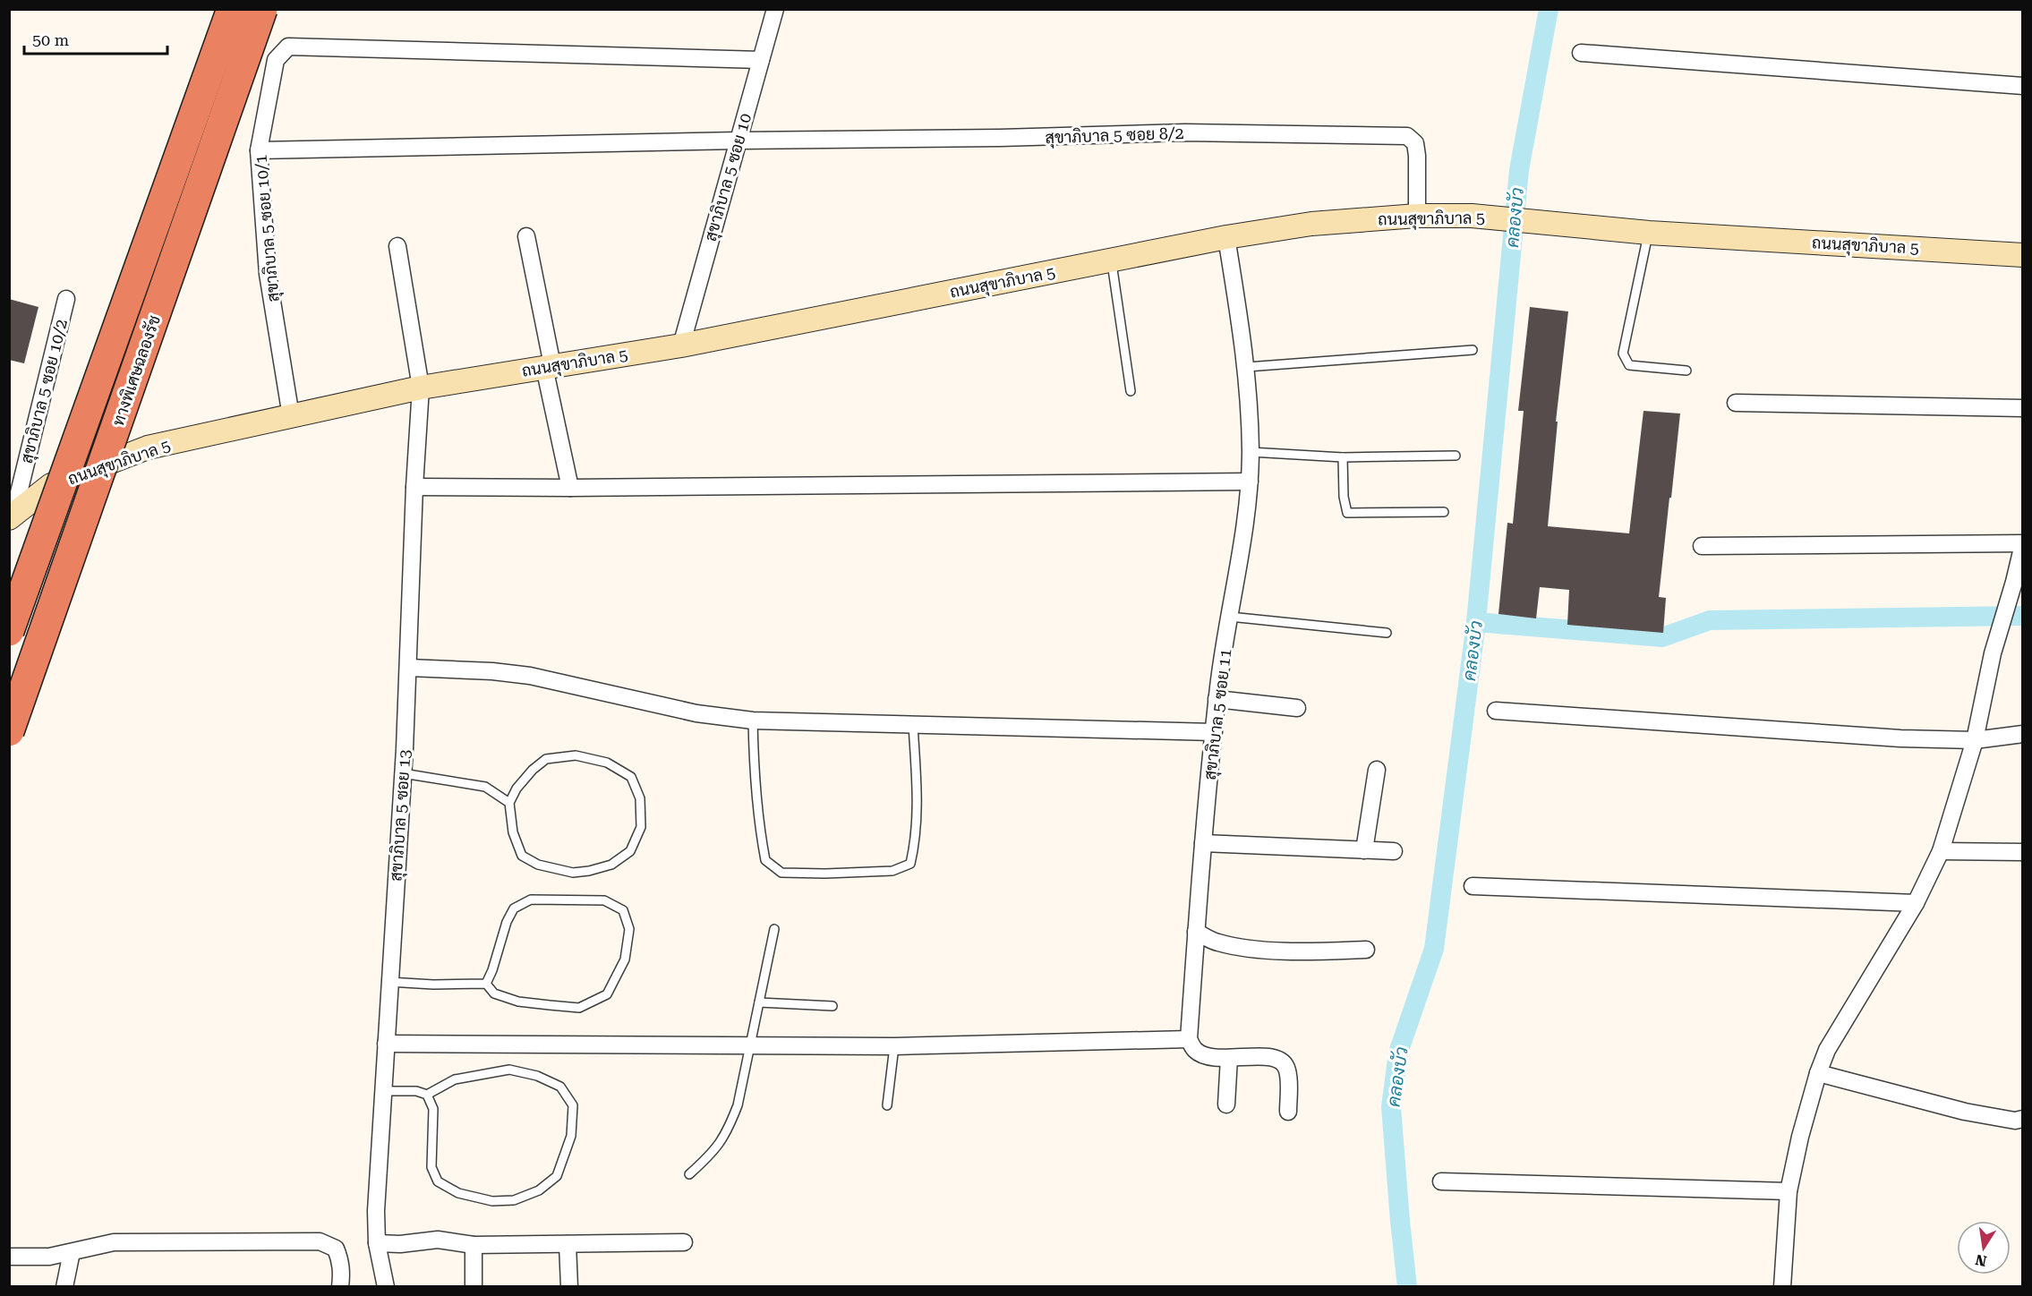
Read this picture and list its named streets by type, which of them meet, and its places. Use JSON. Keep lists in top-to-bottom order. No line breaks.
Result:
{"streets":{"highway":["ทางพิเศษฉลองรัช"],"street":["สุขาภิบาล 5 ซอย 8/2","สุขาภิบาล 5 ซอย 10","ถนนสุขาภิบาล 5","สุขาภิบาล 5 ซอย 10/1","สุขาภิบาล 5 ซอย 10/2","สุขาภิบาล 5 ซอย 11","สุขาภิบาล 5 ซอย 13"]},"crossings":[["สุขาภิบาล 5 ซอย 8/2","สุขาภิบาล 5 ซอย 10"],["สุขาภิบาล 5 ซอย 8/2","ถนนสุขาภิบาล 5"],["สุขาภิบาล 5 ซอย 10","ถนนสุขาภิบาล 5"],["สุขาภิบาล 5 ซอย 10","สุขาภิบาล 5 ซอย 10/1"],["ถนนสุขาภิบาล 5","สุขาภิบาล 5 ซอย 10/1"],["ถนนสุขาภิบาล 5","สุขาภิบาล 5 ซอย 10/2"],["ถนนสุขาภิบาล 5","สุขาภิบาล 5 ซอย 11"],["ถนนสุขาภิบาล 5","สุขาภิบาล 5 ซอย 13"]],"water":["คลองบัว"],"scale_bar":"50 m","north":"bottom"}
